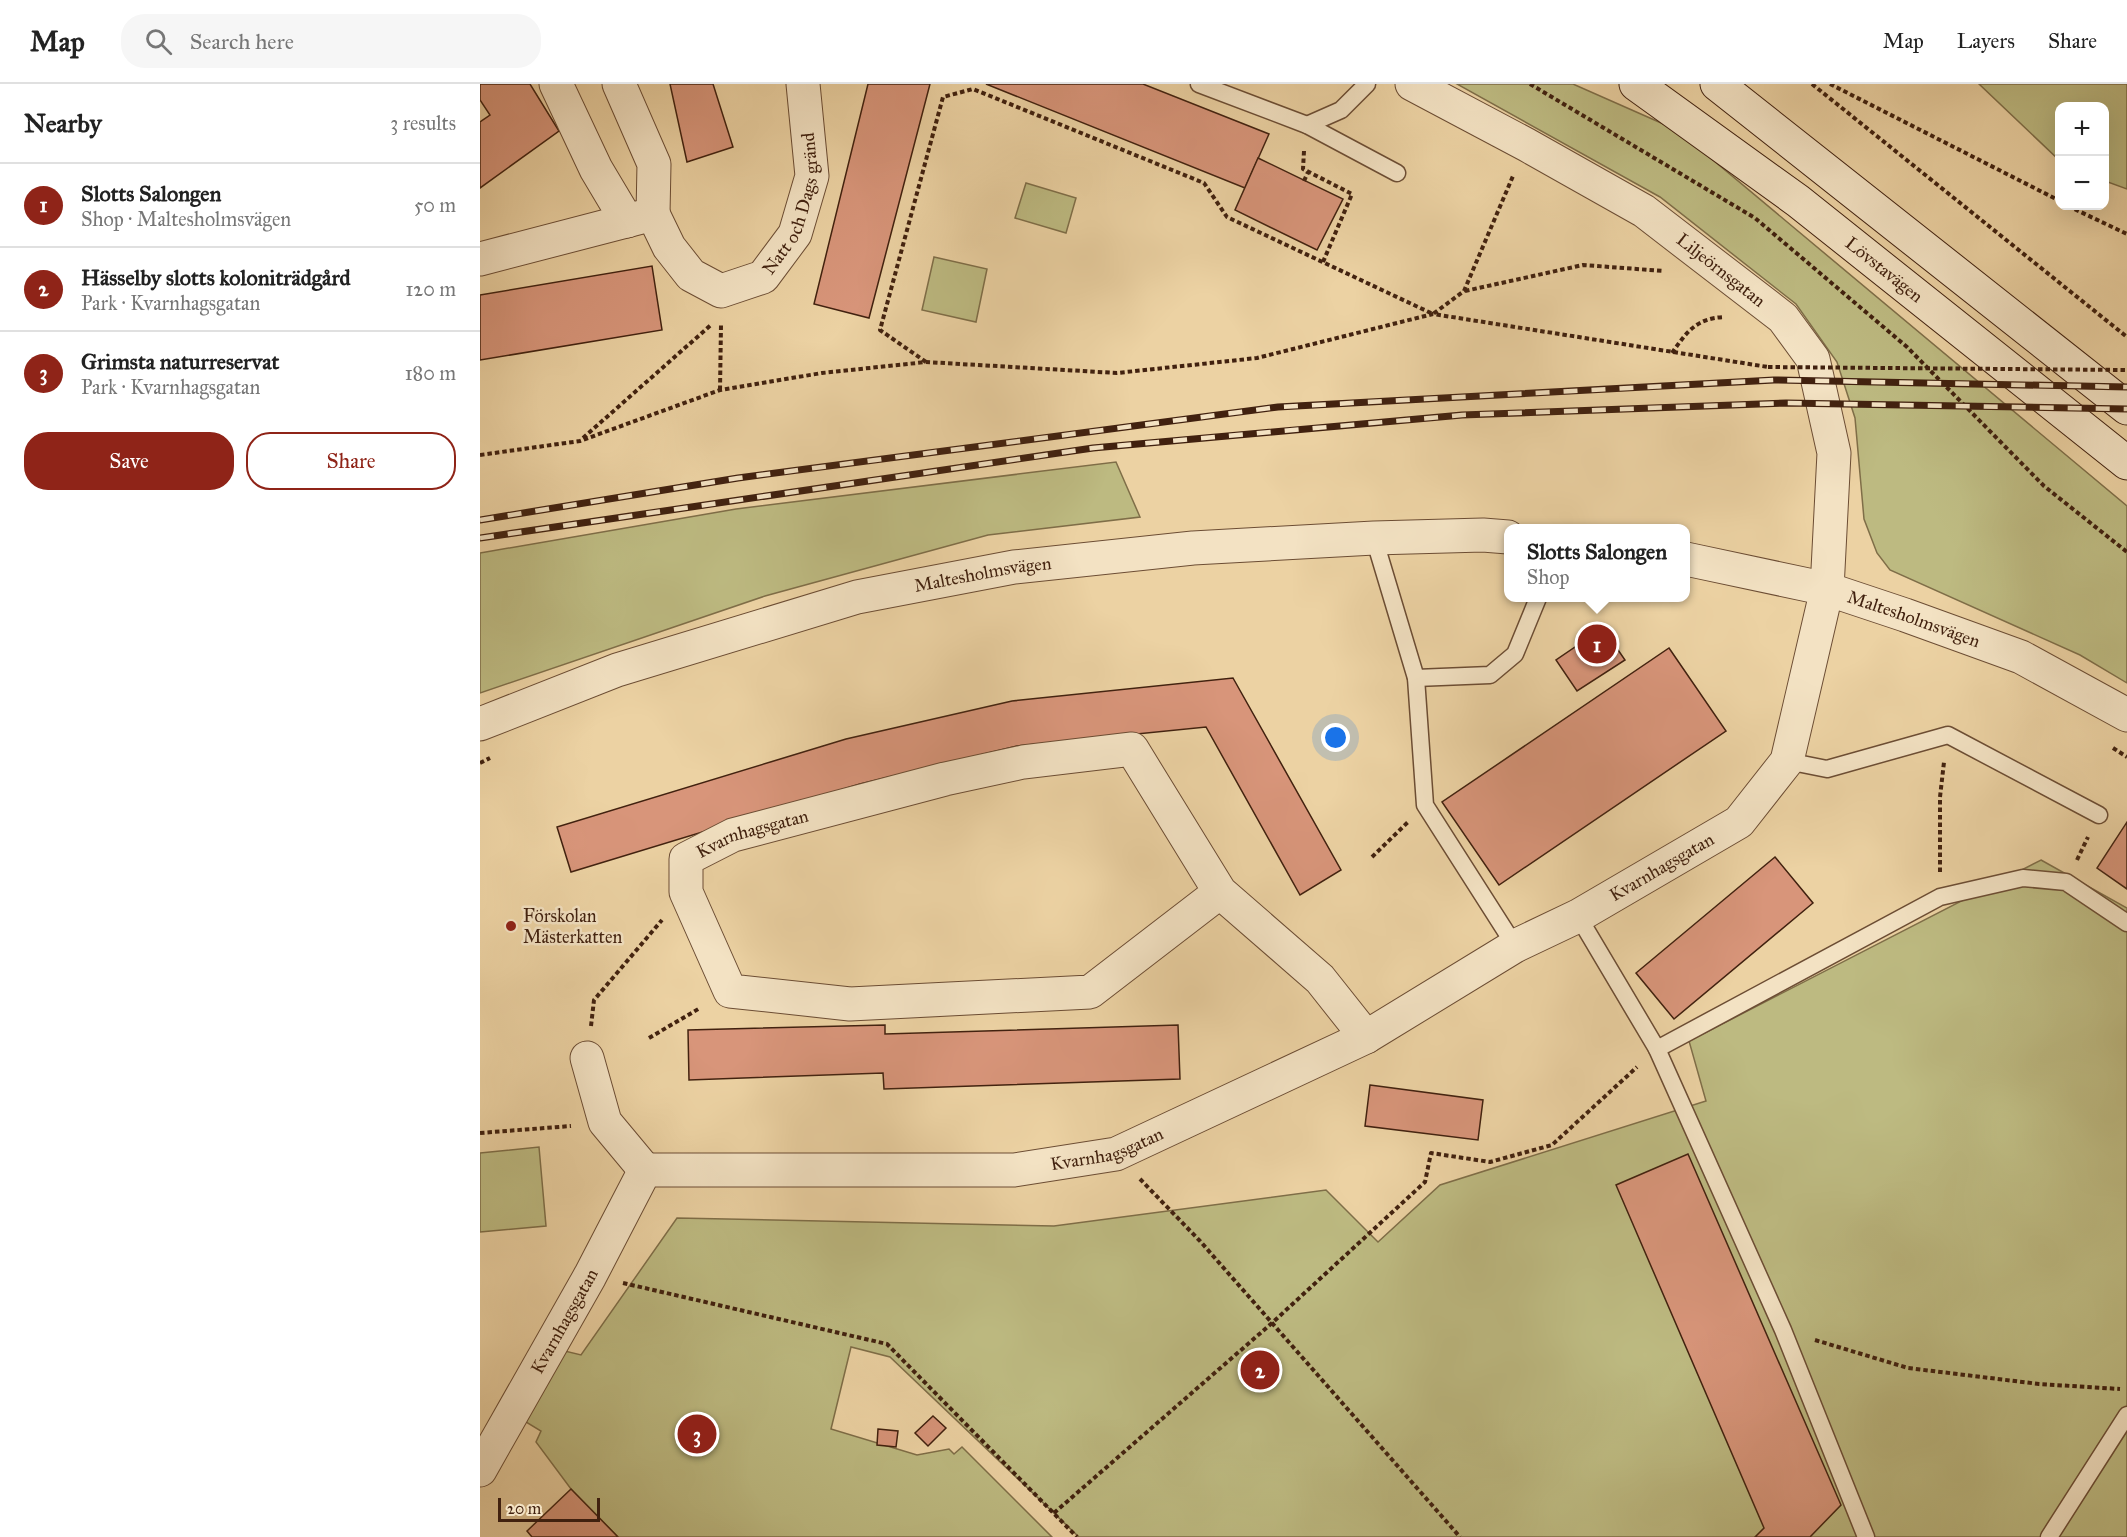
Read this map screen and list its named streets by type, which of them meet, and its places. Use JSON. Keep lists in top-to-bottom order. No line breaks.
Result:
{"streets":{"street":["Natt och Dags gränd","Lövstavägen","Liljeörnsgatan","Maltesholmsvägen","Kvarnhagsgatan"]},"crossings":[["Liljeörnsgatan","Maltesholmsvägen"],["Liljeörnsgatan","Kvarnhagsgatan"],["Maltesholmsvägen","Kvarnhagsgatan"]],"places":["Förskolan Mästerkatten"],"scale_bar":"20 m","page":{"header":"Map","search":"Search here","nav":["Map","Layers","Share"],"heading":["Nearby","3 results"],"map_buttons":["+","−"],"list":[{"mark":"1","name":"Slotts Salongen","note":"Shop · Maltesholmsvägen","value":"50 m"},{"mark":"2","name":"Hässelby slotts koloniträdgård","note":"Park · Kvarnhagsgatan","value":"120 m"},{"mark":"3","name":"Grimsta naturreservat","note":"Park · Kvarnhagsgatan","value":"180 m"}],"buttons":["Save","Share"],"popup":["Slotts Salongen","Shop"],"pins":["1","2","3"],"scale":"20 m"}}
